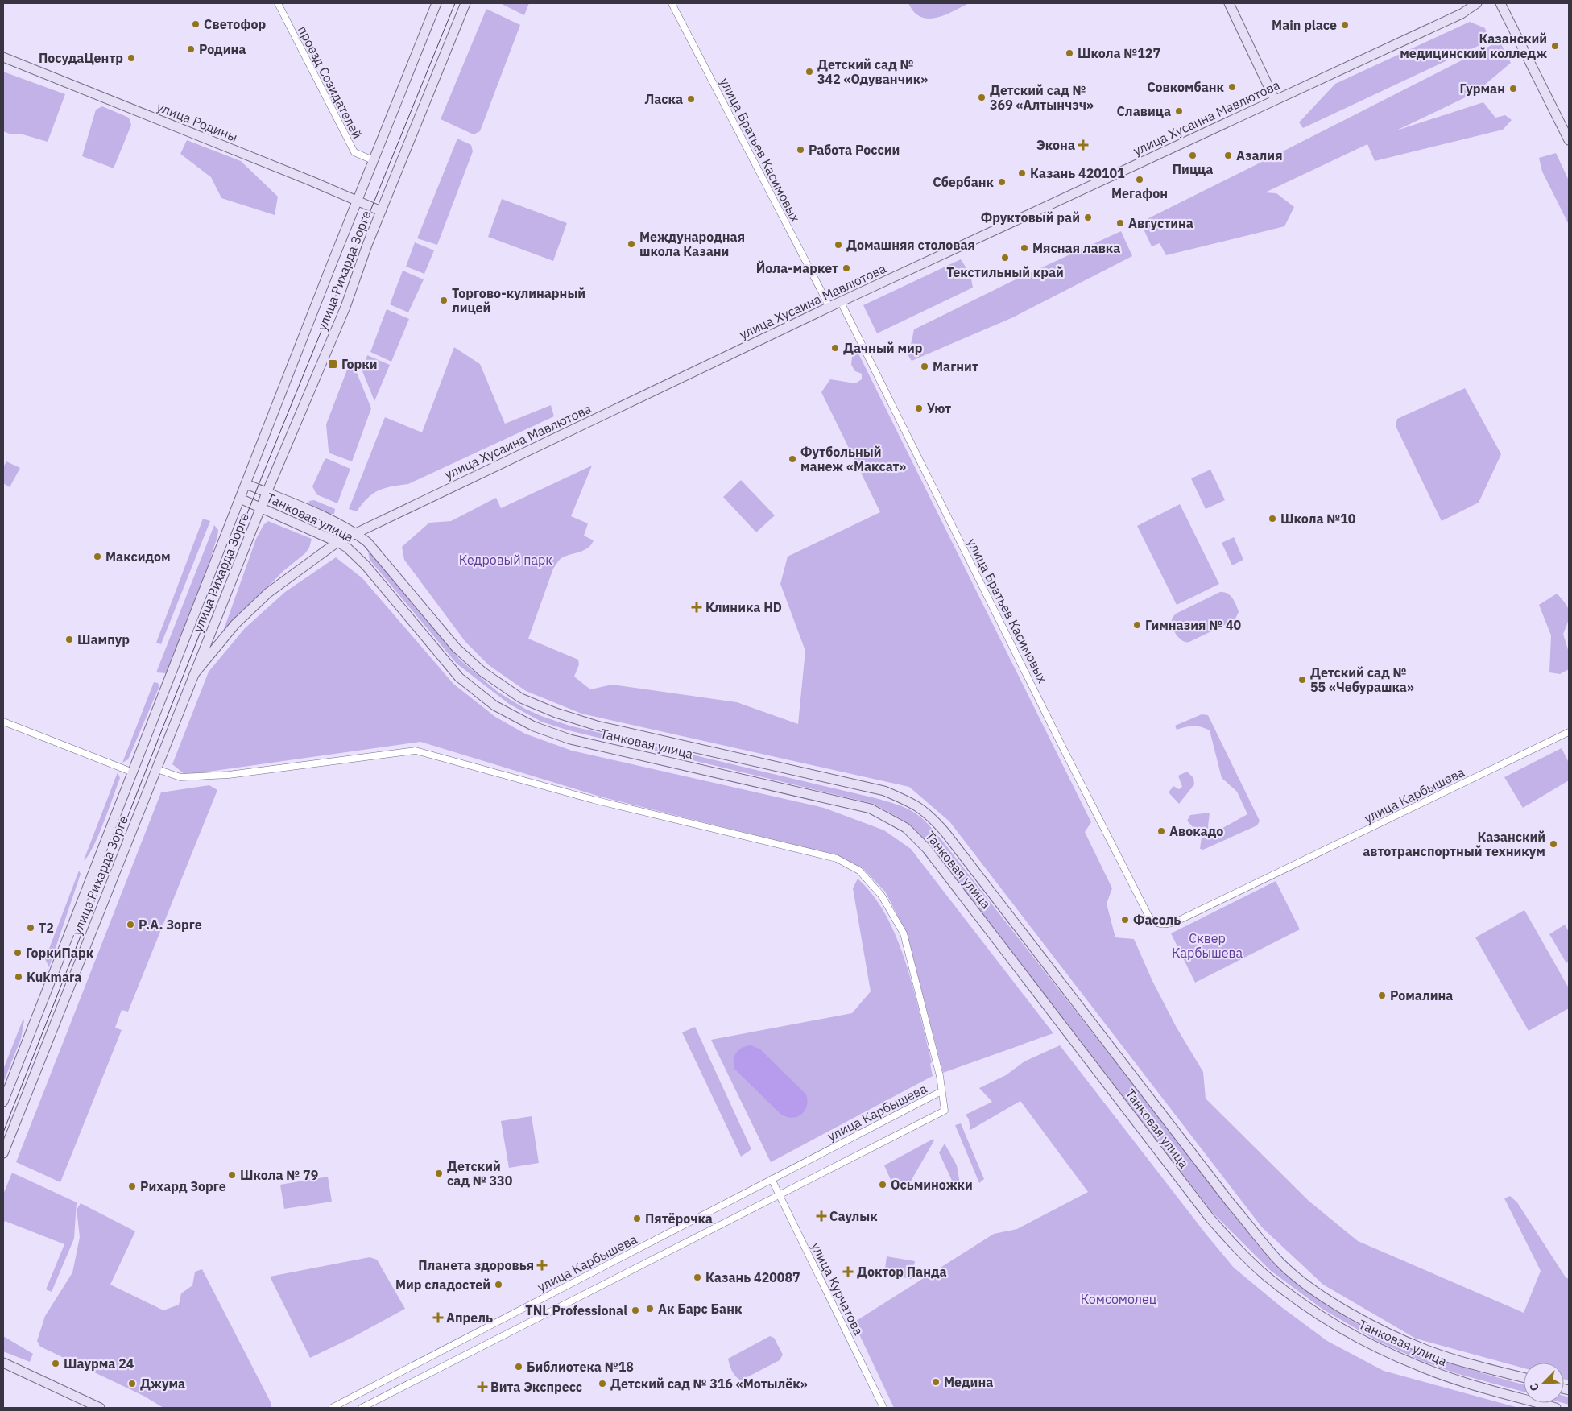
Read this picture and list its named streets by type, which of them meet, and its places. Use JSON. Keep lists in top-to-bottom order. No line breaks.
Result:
{"streets":{"main road":["улица Хусаина Мавлютова","улица Родины","улица Рихарда Зорге","Танковая улица"],"street":["проезд Созидателей","улица Братьев Касимовых","улица Карбышева","улица Курчатова"]},"crossings":[["проезд Созидателей","улица Рихарда Зорге"],["улица Хусаина Мавлютова","улица Братьев Касимовых"],["улица Хусаина Мавлютова","улица Рихарда Зорге"],["улица Хусаина Мавлютова","Танковая улица"],["улица Родины","улица Рихарда Зорге"],["улица Братьев Касимовых","улица Карбышева"],["улица Рихарда Зорге","Танковая улица"],["улица Карбышева","улица Курчатова"]],"parks":["Кедровый парк","Сквер Карбышева","Комсомолец"],"places":{"other":["Светофор","Main place","Казанский медицинский колледж","Родина","Школа №127","ПосудаЦентр","Детский сад № 342 «Одуванчик»","Совкомбанк","Гурман","Детский сад № 369 «Алтынчэч»","Ласка","Славица","Работа России","Пицца","Азалия","Казань 420101","Мегафон","Сбербанк","Фруктовый рай","Августина","Международная школа Казани","Домашняя столовая","Мясная лавка","Текстильный край","Йола-маркет","Торгово-кулинарный лицей","Дачный мир","Магнит","Уют","Футбольный манеж «Максат»","Школа №10","Максидом","Гимназия № 40","Шампур","Детский сад № 55 «Чебурашка»","Авокадо","Казанский автотранспортный техникум","Фасоль","Р.А. Зорге","T2","ГоркиПарк","Kukmara","Ромалина","Детский сад № 330","Школа № 79","Осьминожки","Рихард Зорге","Пятёрочка","Казань 420087","Мир сладостей","Ак Барс Банк","TNL Professional","Шаурма 24","Библиотека №18","Медина","Джума","Детский сад № 316 «Мотылёк»"],"health":["Экона","Клиника HD","Саулык","Планета здоровья","Доктор Панда","Апрель","Вита Экспресс"],"transit":["Горки"]},"north":"bottom left"}
